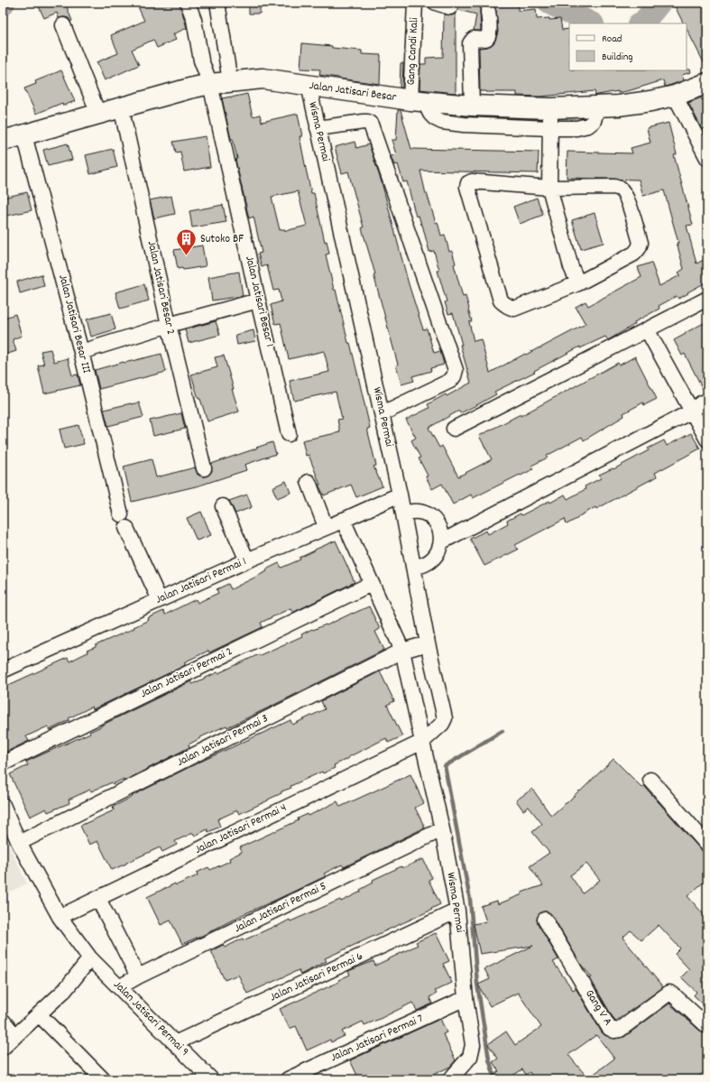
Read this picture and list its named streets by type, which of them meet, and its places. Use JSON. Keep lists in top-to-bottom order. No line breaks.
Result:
{"streets":{"street":["Gang Candi Kali","Jalan Jatisari Besar","Wisma Permai","Jalan Jatisari Besar 2","Jalan Jatisari Besar 1","Jalan Jatisari Besar III","Jalan Jatisari Permai 1","Jalan Jatisari Permai 2","Jalan Jatisari Permai 3","Jalan Jatisari Permai 4","Jalan Jatisari Permai 5","Jalan Jatisari Permai 6","Gang V A","Jalan Jatisari Permai 9","Jalan Jatisari Permai 7"]},"crossings":[["Gang Candi Kali","Jalan Jatisari Besar"],["Jalan Jatisari Besar","Wisma Permai"],["Jalan Jatisari Besar","Jalan Jatisari Besar 2"],["Jalan Jatisari Besar","Jalan Jatisari Besar 1"],["Jalan Jatisari Besar","Jalan Jatisari Besar III"],["Wisma Permai","Jalan Jatisari Permai 1"],["Wisma Permai","Jalan Jatisari Permai 2"],["Wisma Permai","Jalan Jatisari Permai 3"],["Wisma Permai","Jalan Jatisari Permai 4"],["Wisma Permai","Jalan Jatisari Permai 5"],["Wisma Permai","Jalan Jatisari Permai 6"],["Wisma Permai","Jalan Jatisari Permai 7"],["Jalan Jatisari Permai 3","Jalan Jatisari Permai 9"],["Jalan Jatisari Permai 4","Jalan Jatisari Permai 9"],["Jalan Jatisari Permai 5","Jalan Jatisari Permai 9"],["Jalan Jatisari Permai 6","Jalan Jatisari Permai 9"]],"places":{"building":["Sutoko BF"]},"legend":["Road","Building"]}
